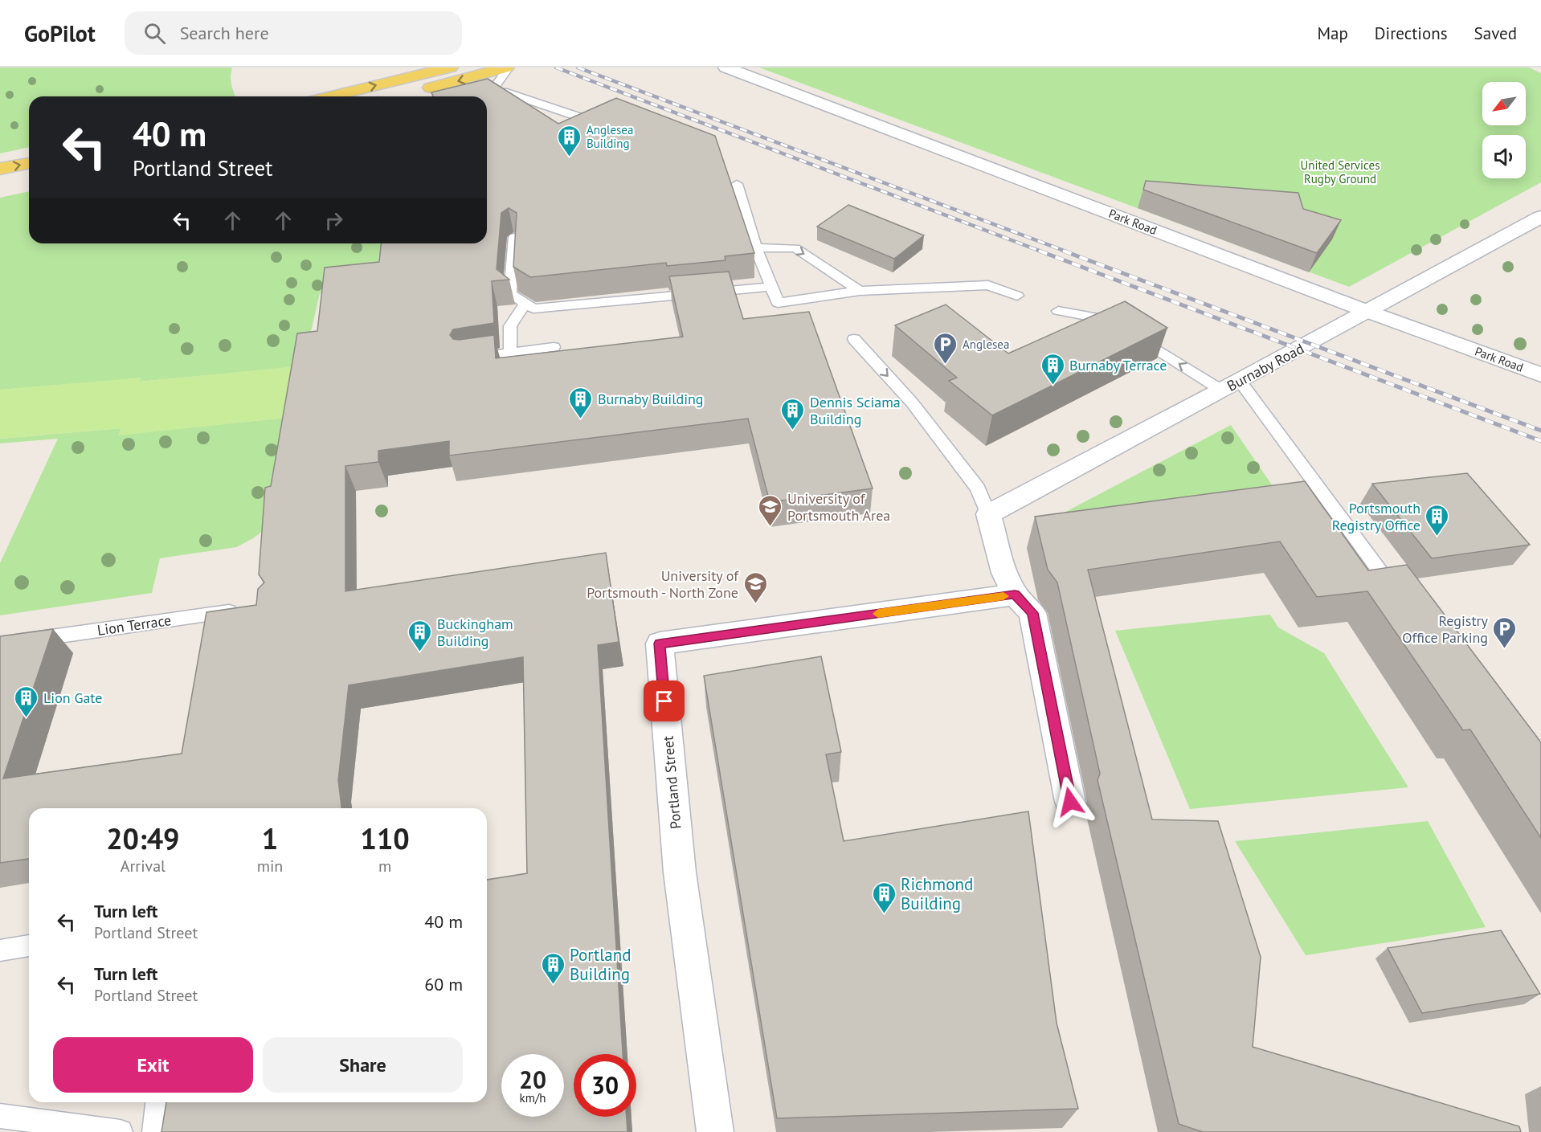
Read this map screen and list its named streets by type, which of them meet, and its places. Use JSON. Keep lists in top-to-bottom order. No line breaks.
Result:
{"streets":{"street":["Park Road","Burnaby Road","Portland Street"],"lane":["Lion Terrace"]},"crossings":[["Park Road","Burnaby Road"]],"parks":["United Services Rugby Ground"],"places":{"building":["Anglesea Building","Burnaby Terrace","Burnaby Building","Dennis Sciama Building","Portsmouth Registry Office","Buckingham Building","Lion Gate","Richmond Building","Portland Building"],"parking":["Anglesea","Registry Office Parking"],"school or university":["University of Portsmouth Area","University of Portsmouth - North Zone"]},"north":"bottom left","page":{"header":"GoPilot","search":"Search here","nav":["Map","Directions","Saved"],"turn":["40 m","Portland Street"],"eta":["20:49","Arrival","1","min","110","m"],"list":[{"name":"Turn left","note":"Portland Street","value":"40 m"},{"name":"Turn left","note":"Portland Street","value":"60 m"}],"buttons":["Exit","Share"],"speed":"20 km/h","limit":"30"}}
